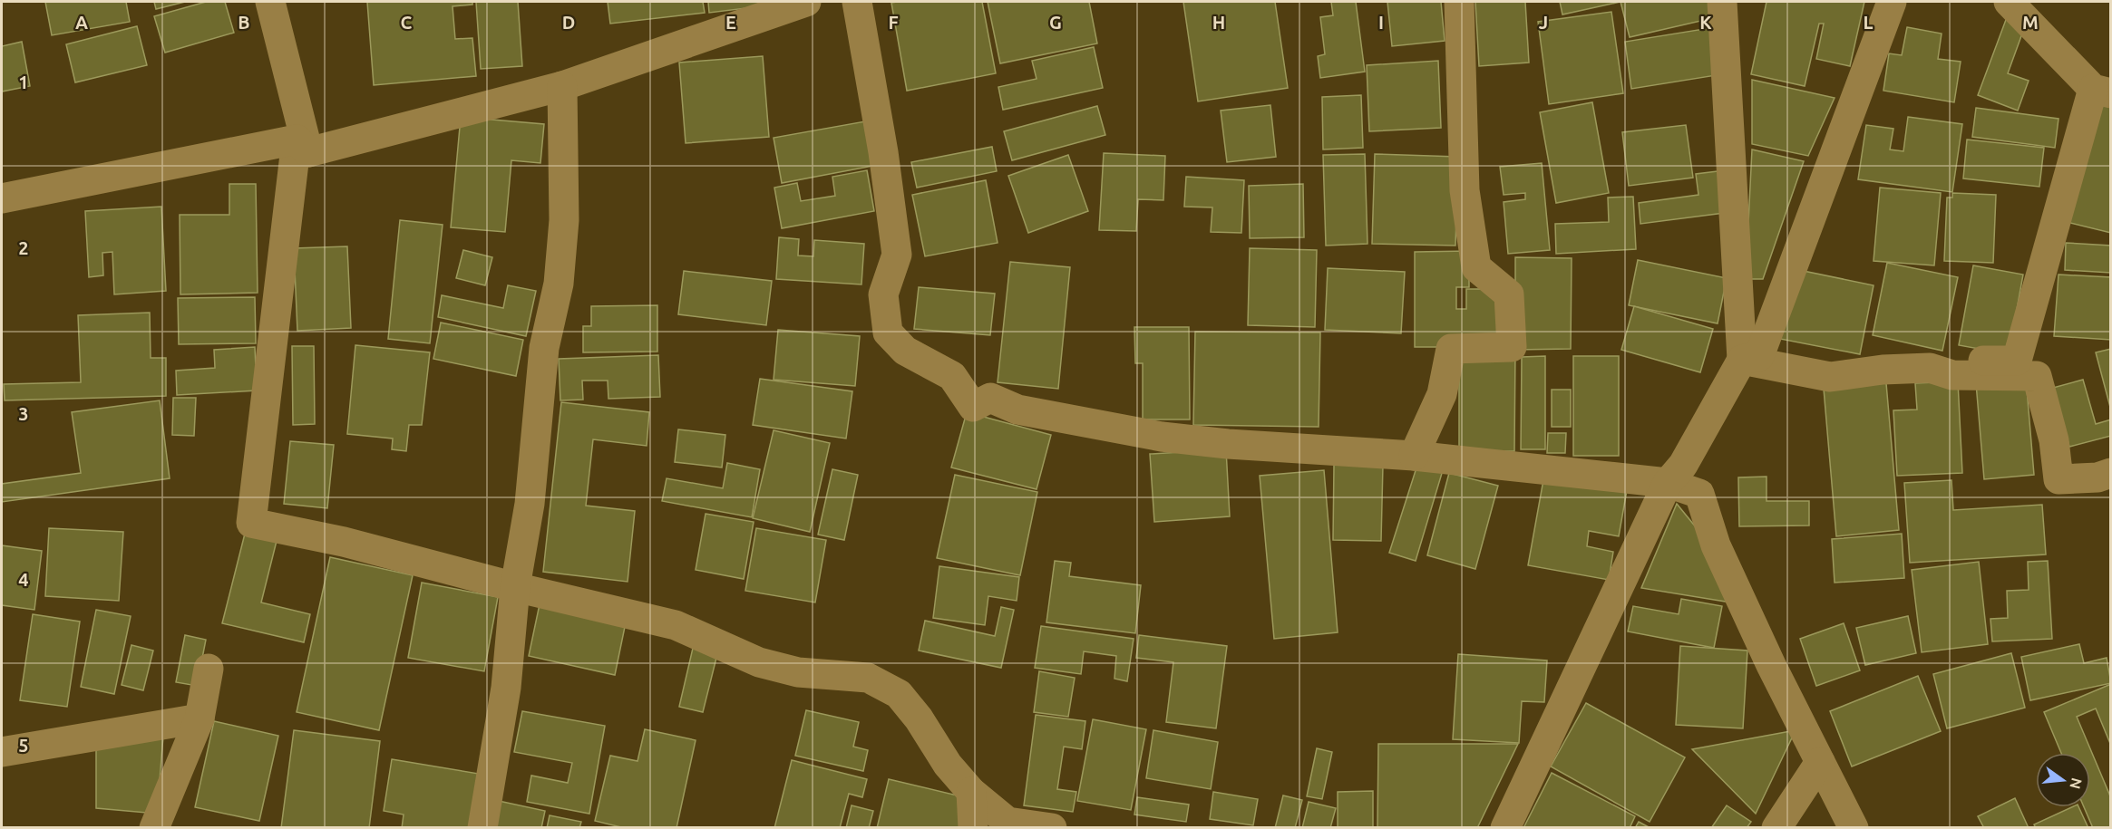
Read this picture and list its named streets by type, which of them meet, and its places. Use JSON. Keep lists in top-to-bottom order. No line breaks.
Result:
{"north":"right","grid":{"columns":["A","B","C","D","E","F","G","H","I","J","K","L","M"],"rows":["1","2","3","4","5"]}}
